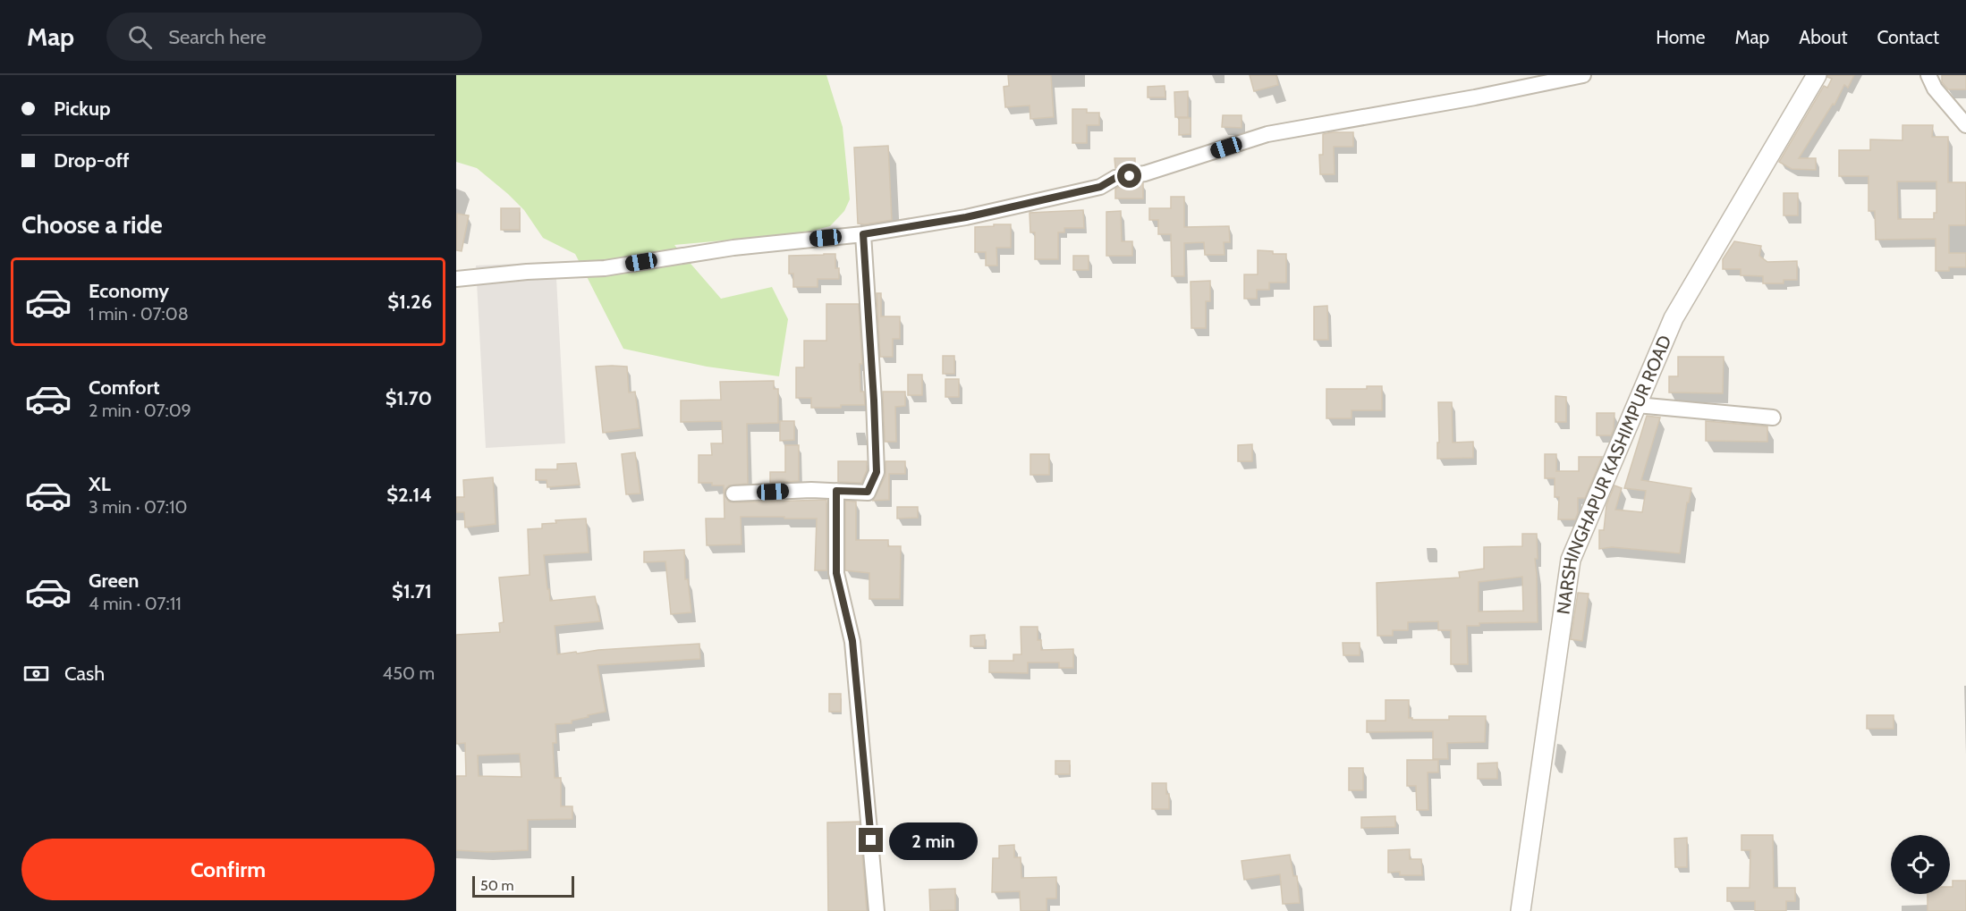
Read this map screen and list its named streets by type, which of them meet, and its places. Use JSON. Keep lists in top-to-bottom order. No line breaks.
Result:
{"streets":{"street":["NARSHINGHAPUR KASHIMPUR ROAD"]},"scale_bar":"50 m","page":{"header":"Map","search":"Search here","nav":["Home","Map","About","Contact"],"banner":["Pickup","Drop-off"],"heading":"Choose a ride","list":[{"name":"Economy","note":"1 min · 07:08","value":"$1.26"},{"name":"Comfort","note":"2 min · 07:09","value":"$1.70"},{"name":"XL","note":"3 min · 07:10","value":"$2.14"},{"name":"Green","note":"4 min · 07:11","value":"$1.71"}],"pay":["Cash","450 m"],"bubble":"2 min","buttons":"Confirm","scale":"50 m"}}
